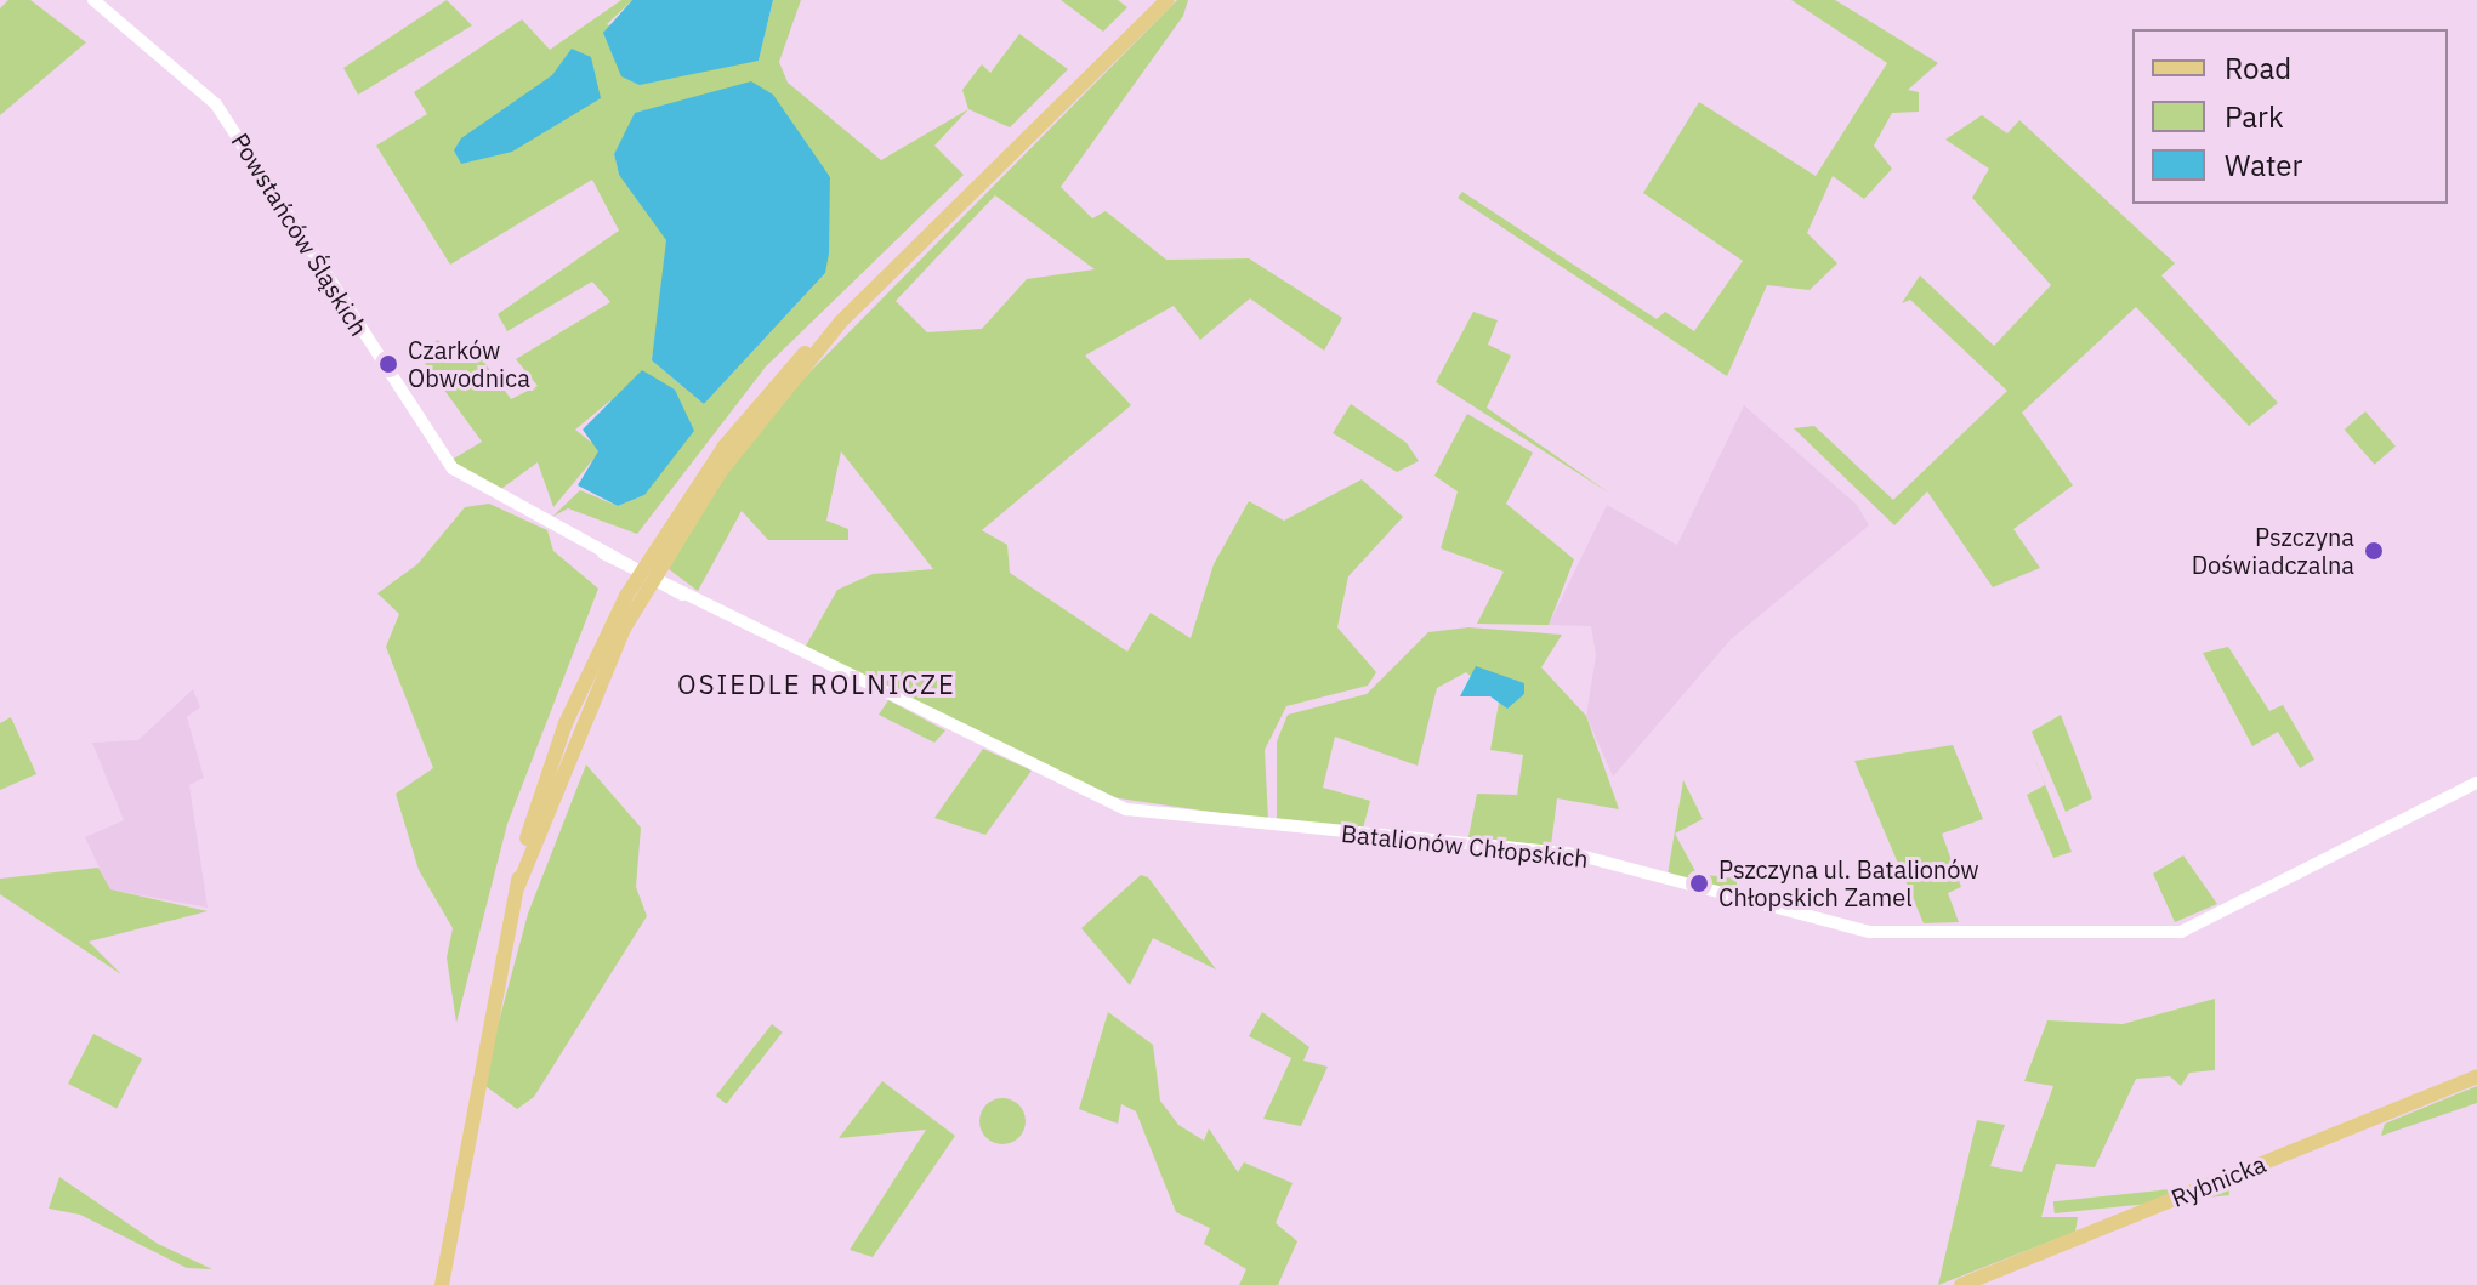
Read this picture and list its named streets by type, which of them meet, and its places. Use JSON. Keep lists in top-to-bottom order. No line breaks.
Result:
{"streets":{"main road":["Rybnicka"],"street":["Powstańców Śląskich","Batalionów Chłopskich"]},"crossings":[["Powstańców Śląskich","Batalionów Chłopskich"]],"districts":["OSIEDLE ROLNICZE"],"places":["Czarków Obwodnica","Pszczyna Doświadczalna","Pszczyna ul. Batalionów Chłopskich Zamel"],"legend":["Road","Park","Water"]}
